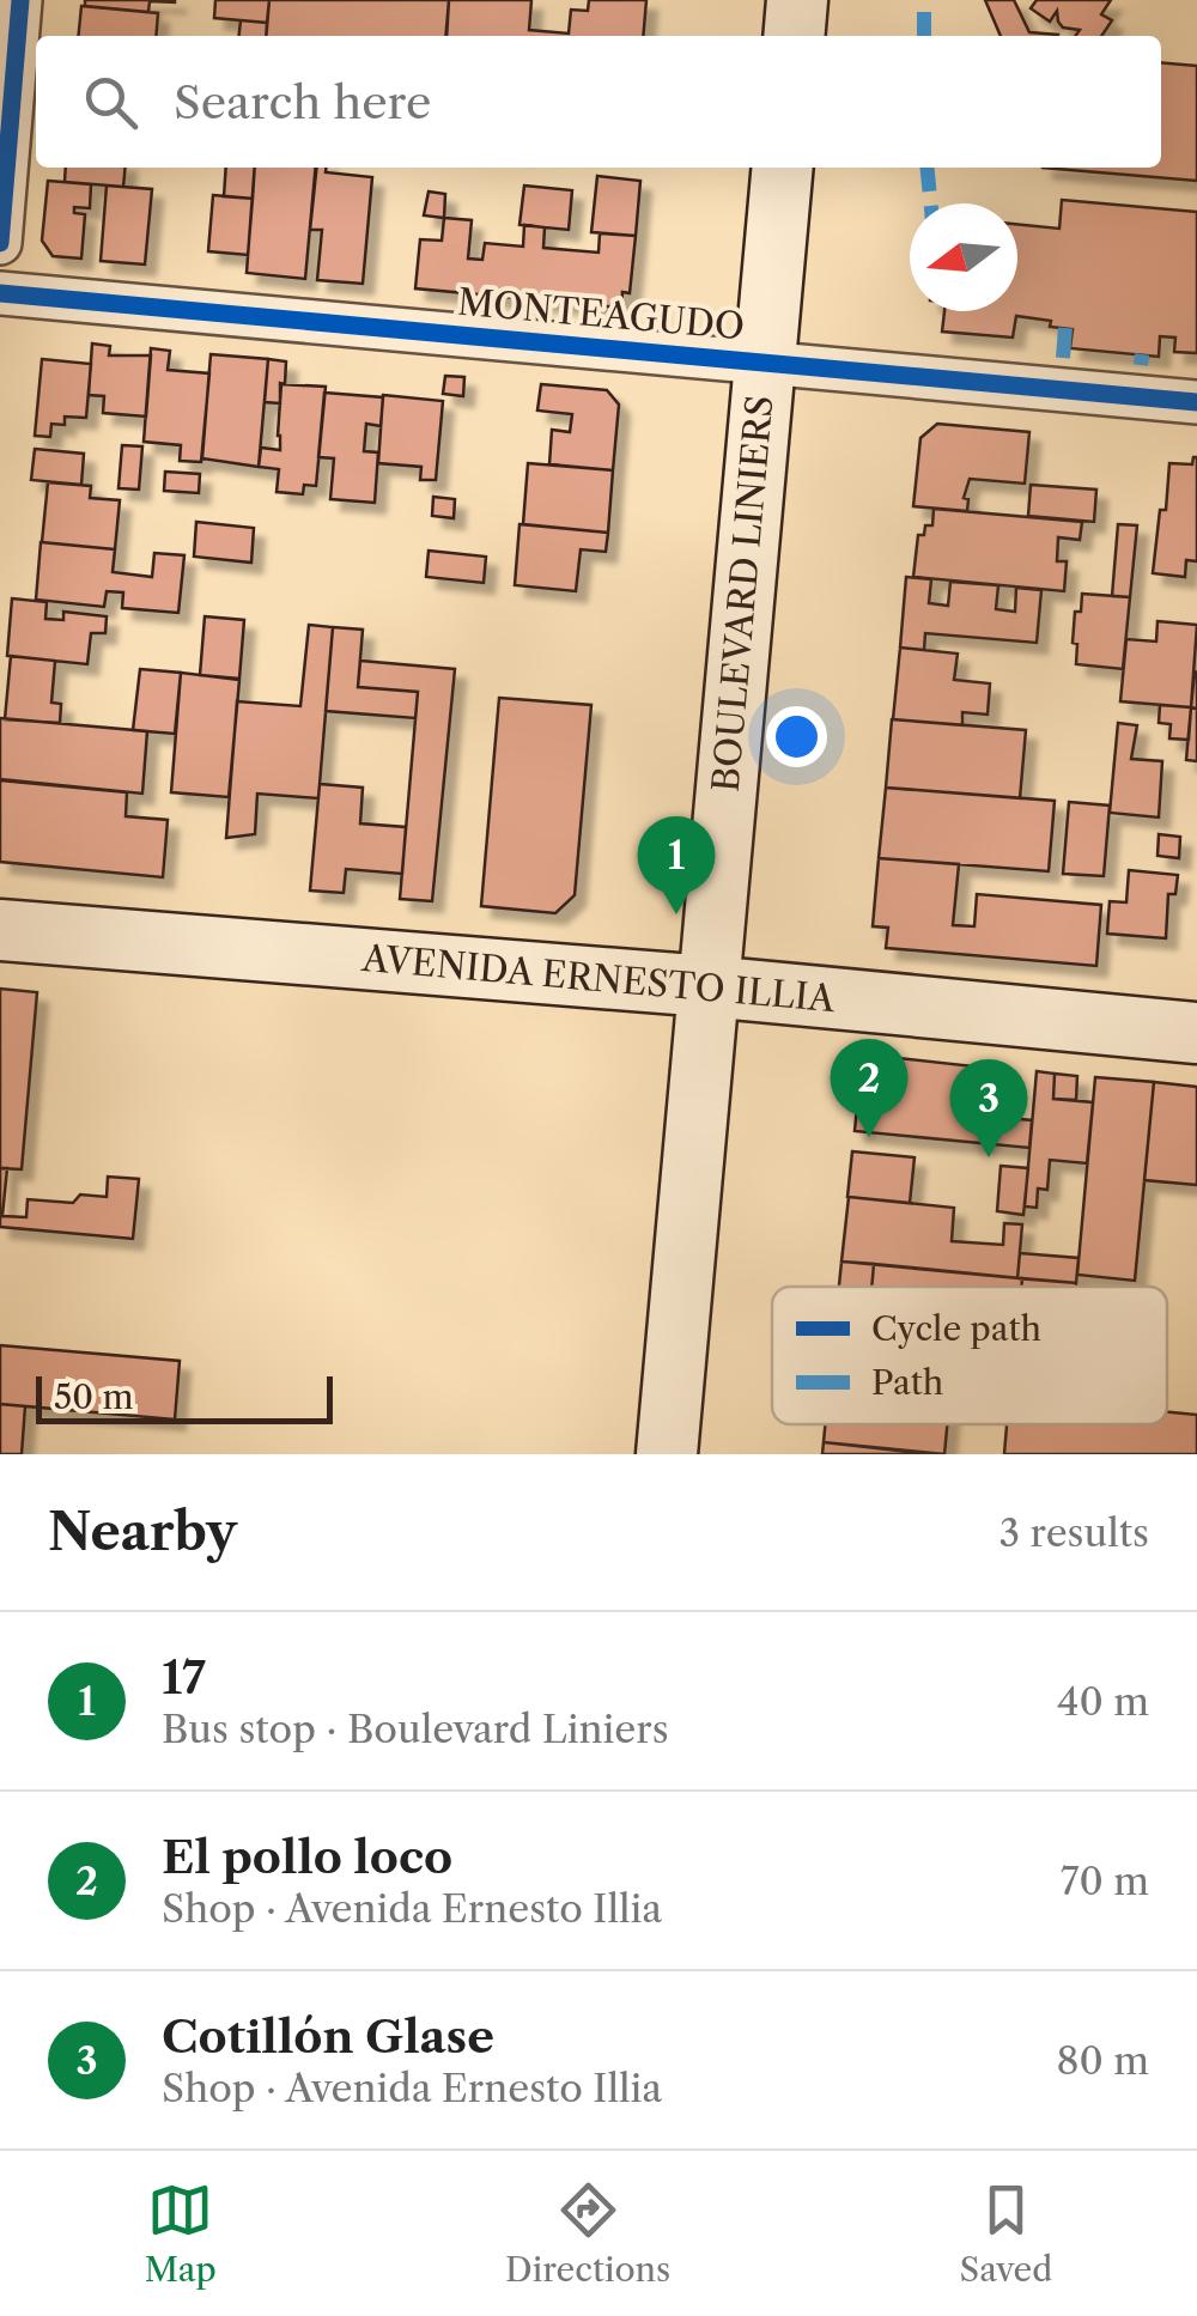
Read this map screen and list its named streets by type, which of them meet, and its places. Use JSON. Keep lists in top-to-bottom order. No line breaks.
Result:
{"streets":{"main road":["BOULEVARD LINIERS","AVENIDA ERNESTO ILLIA"],"street":["MONTEAGUDO"]},"crossings":[["MONTEAGUDO","BOULEVARD LINIERS"],["BOULEVARD LINIERS","AVENIDA ERNESTO ILLIA"]],"legend":["Cycle path","Path"],"scale_bar":"50 m","north":"left","page":{"search":"Search here","pins":["1","2","3"],"scale":"50 m","heading":["Nearby","3 results"],"list":[{"mark":"1","name":"17","note":"Bus stop · Boulevard Liniers","value":"40 m"},{"mark":"2","name":"El pollo loco","note":"Shop · Avenida Ernesto Illia","value":"70 m"},{"mark":"3","name":"Cotillón Glase","note":"Shop · Avenida Ernesto Illia","value":"80 m"}],"nav":["Map","Directions","Saved"]}}
